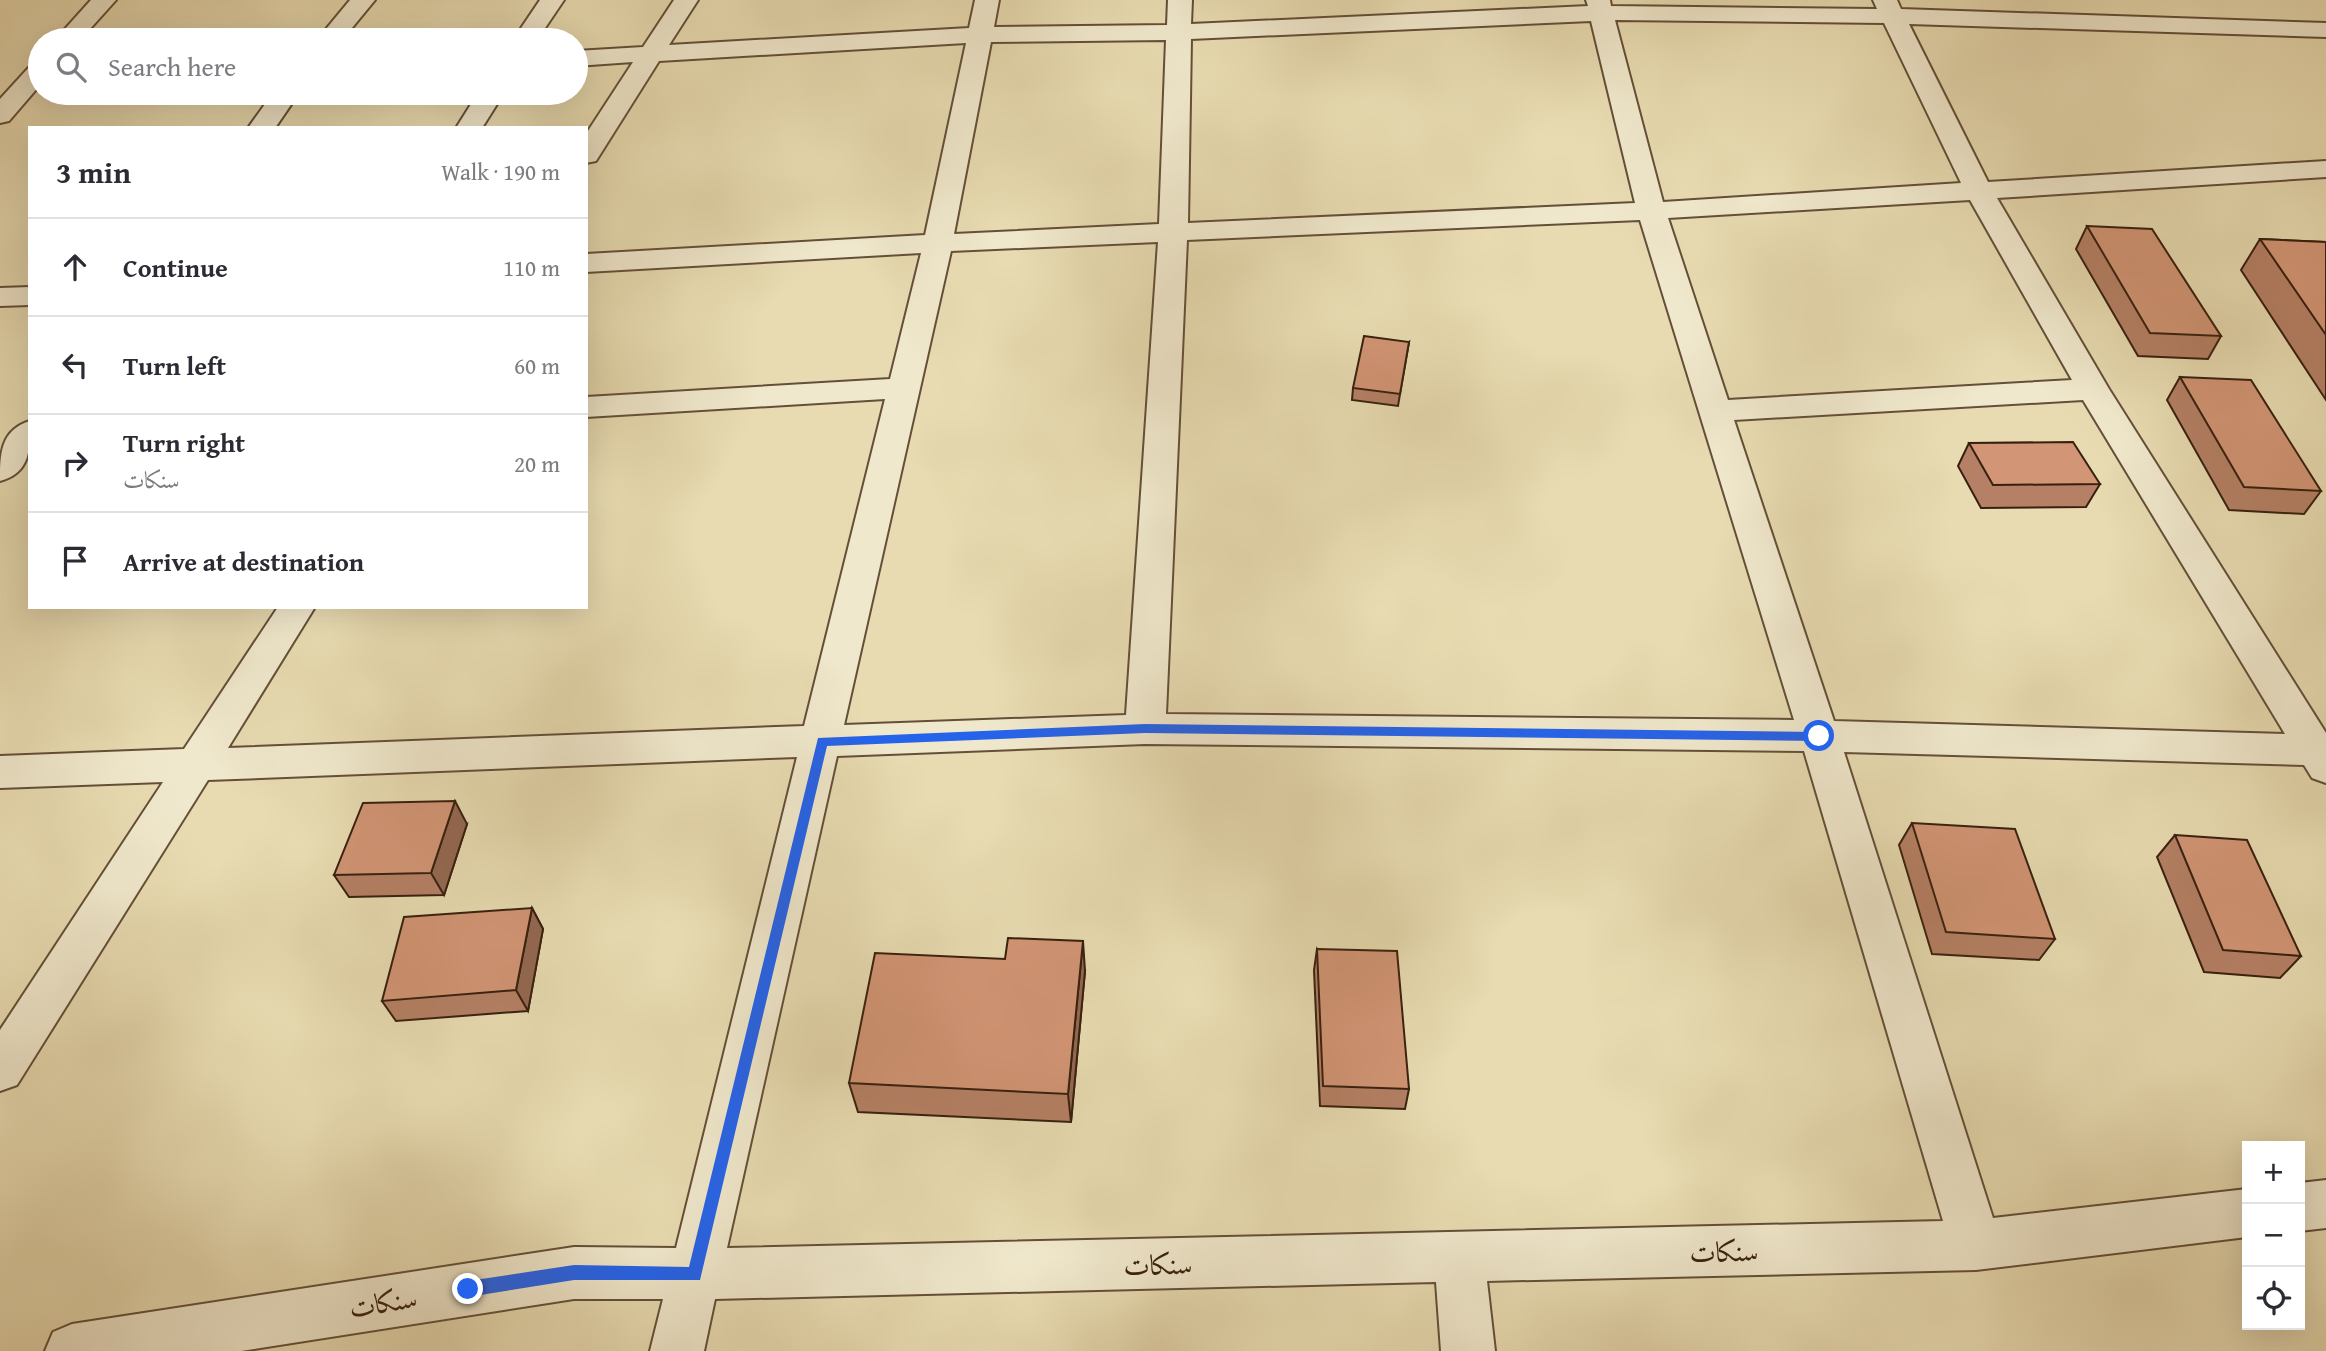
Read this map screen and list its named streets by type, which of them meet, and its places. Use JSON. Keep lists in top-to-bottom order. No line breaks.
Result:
{"streets":{"street":["سنكات"]},"page":{"search":"Search here","heading":["3 min","Walk · 190 m"],"list":[["Continue","110 m"],["Turn left","60 m"],["Turn right","سنكات","20 m"],"Arrive at destination"],"map_buttons":["+","−"]}}
